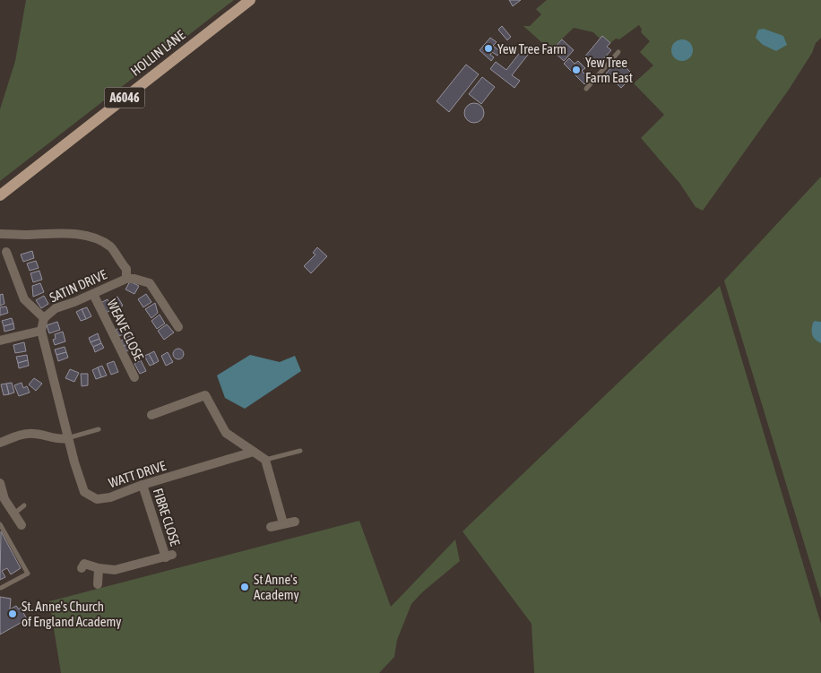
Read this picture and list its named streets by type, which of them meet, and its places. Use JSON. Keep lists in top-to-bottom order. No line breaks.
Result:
{"streets":{"main road":["HOLLIN LANE","A6046"],"street":["SATIN DRIVE","WEAVE CLOSE","WATT DRIVE","FIBRE CLOSE"]},"crossings":[["SATIN DRIVE","WEAVE CLOSE"],["SATIN DRIVE","WATT DRIVE"],["WATT DRIVE","FIBRE CLOSE"]],"places":["Yew Tree Farm","Yew Tree Farm East","St Anne's Academy","St. Anne's Church of England Academy"]}
